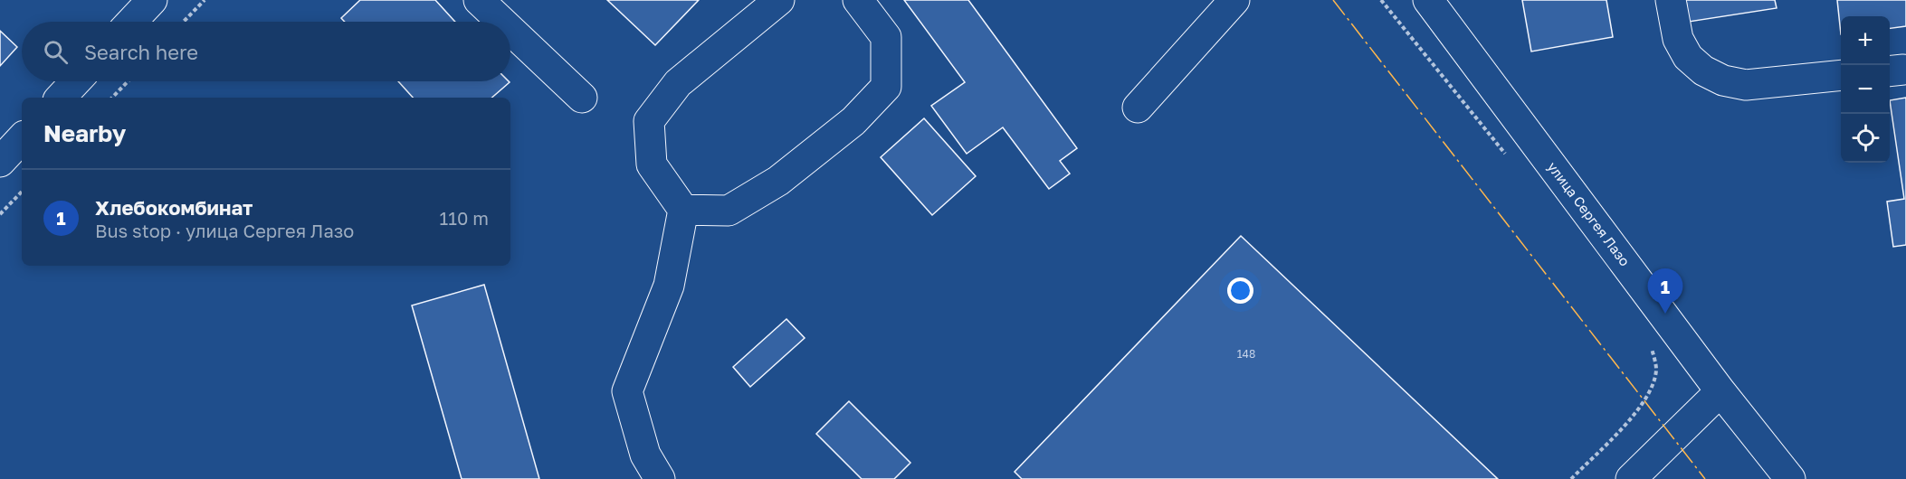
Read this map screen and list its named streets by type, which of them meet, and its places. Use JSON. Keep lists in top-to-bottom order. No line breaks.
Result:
{"streets":{"street":["улица Сергея Лазо"]},"house_numbers":["148"],"page":{"map_buttons":["+","−"],"search":"Search here","heading":"Nearby","list":[{"mark":"1","name":"Хлебокомбинат","note":"Bus stop · улица Сергея Лазо","value":"110 m"}],"pins":"1"}}
